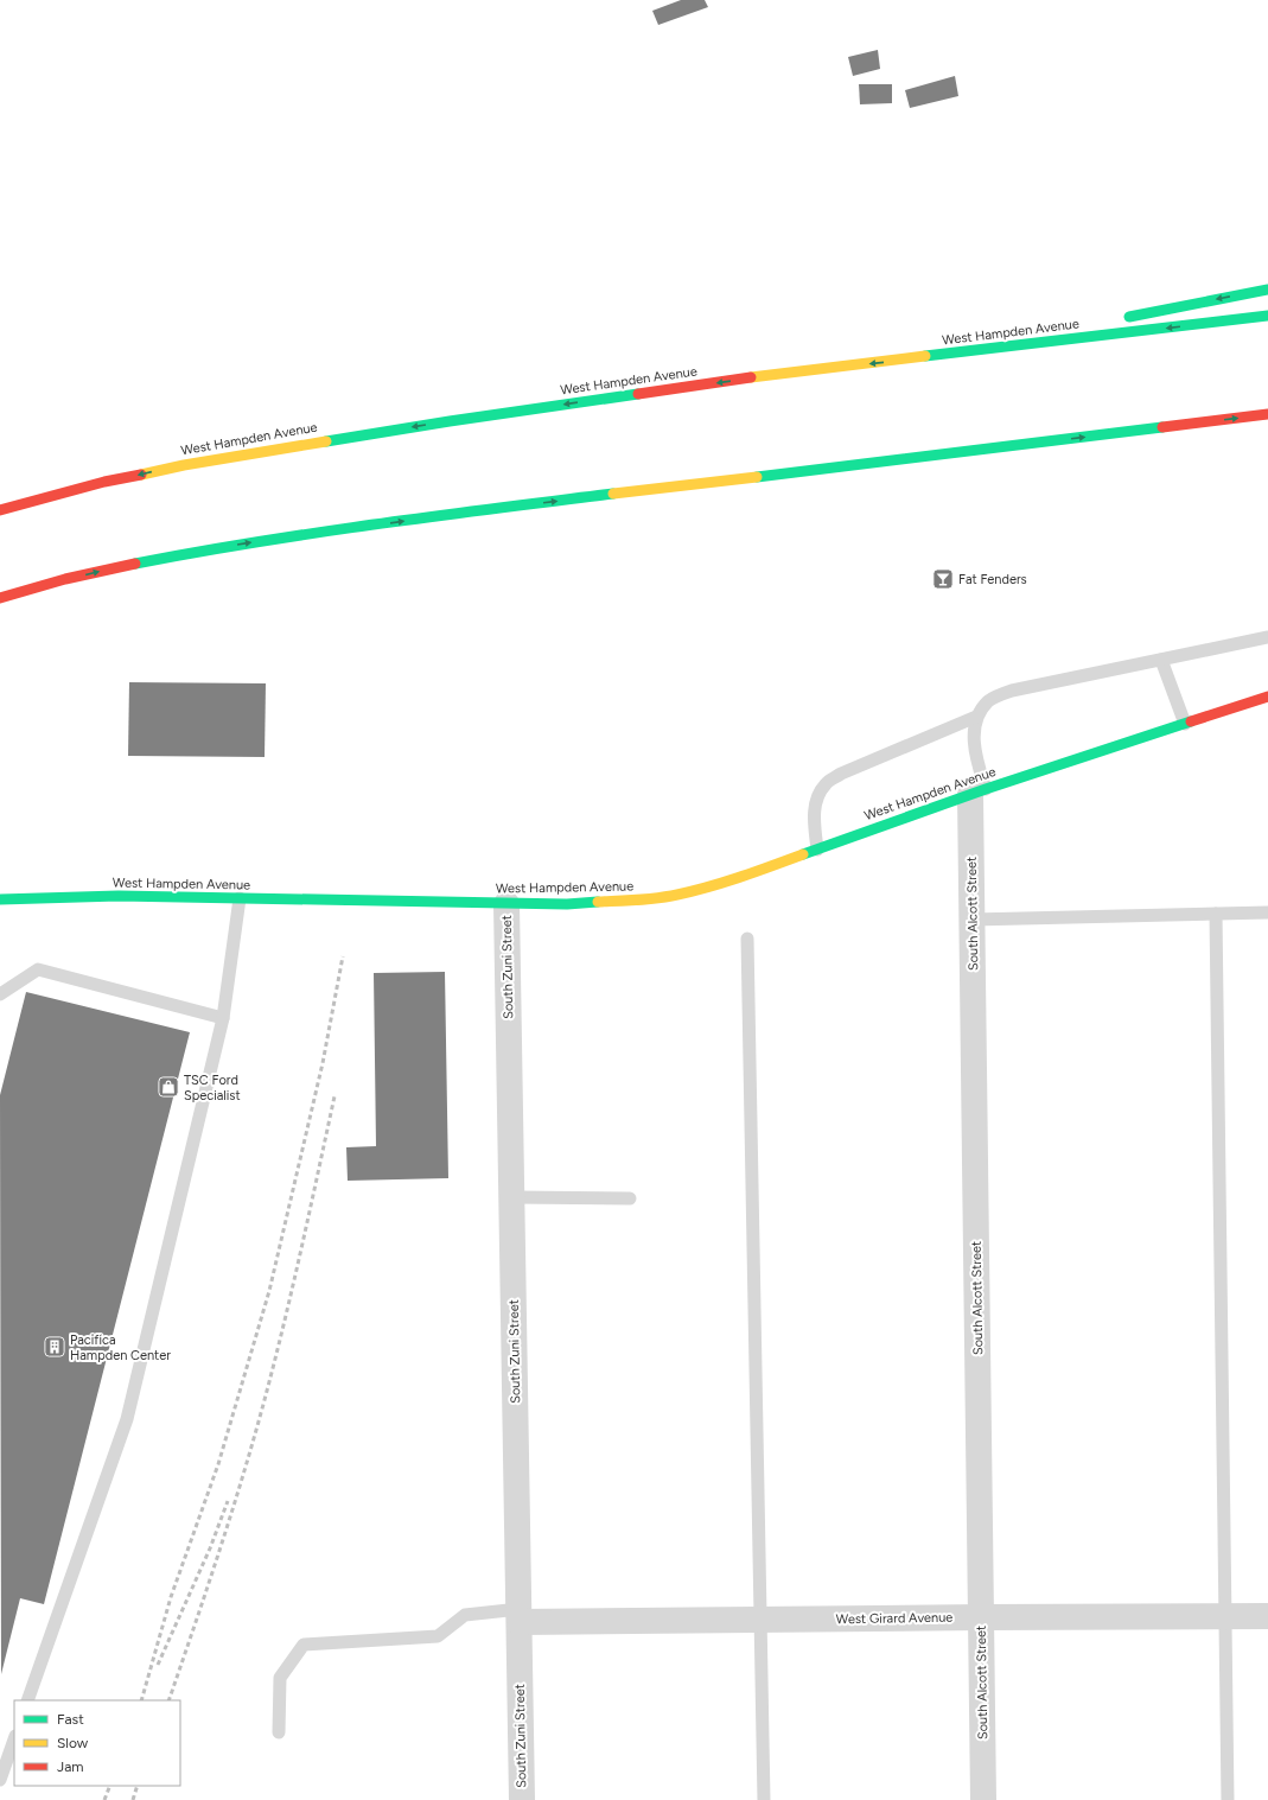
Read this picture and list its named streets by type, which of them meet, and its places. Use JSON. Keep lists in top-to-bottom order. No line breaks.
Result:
{"streets":{"main road":["West Hampden Avenue"],"street":["South Alcott Street","South Zuni Street","West Girard Avenue"]},"crossings":[["West Hampden Avenue","South Alcott Street"],["West Hampden Avenue","South Zuni Street"],["South Alcott Street","West Girard Avenue"],["South Zuni Street","West Girard Avenue"]],"places":{"bar":["Fat Fenders"],"shop":["TSC Ford Specialist"],"building":["Pacifica Hampden Center"]},"legend":["Fast","Slow","Jam"]}
